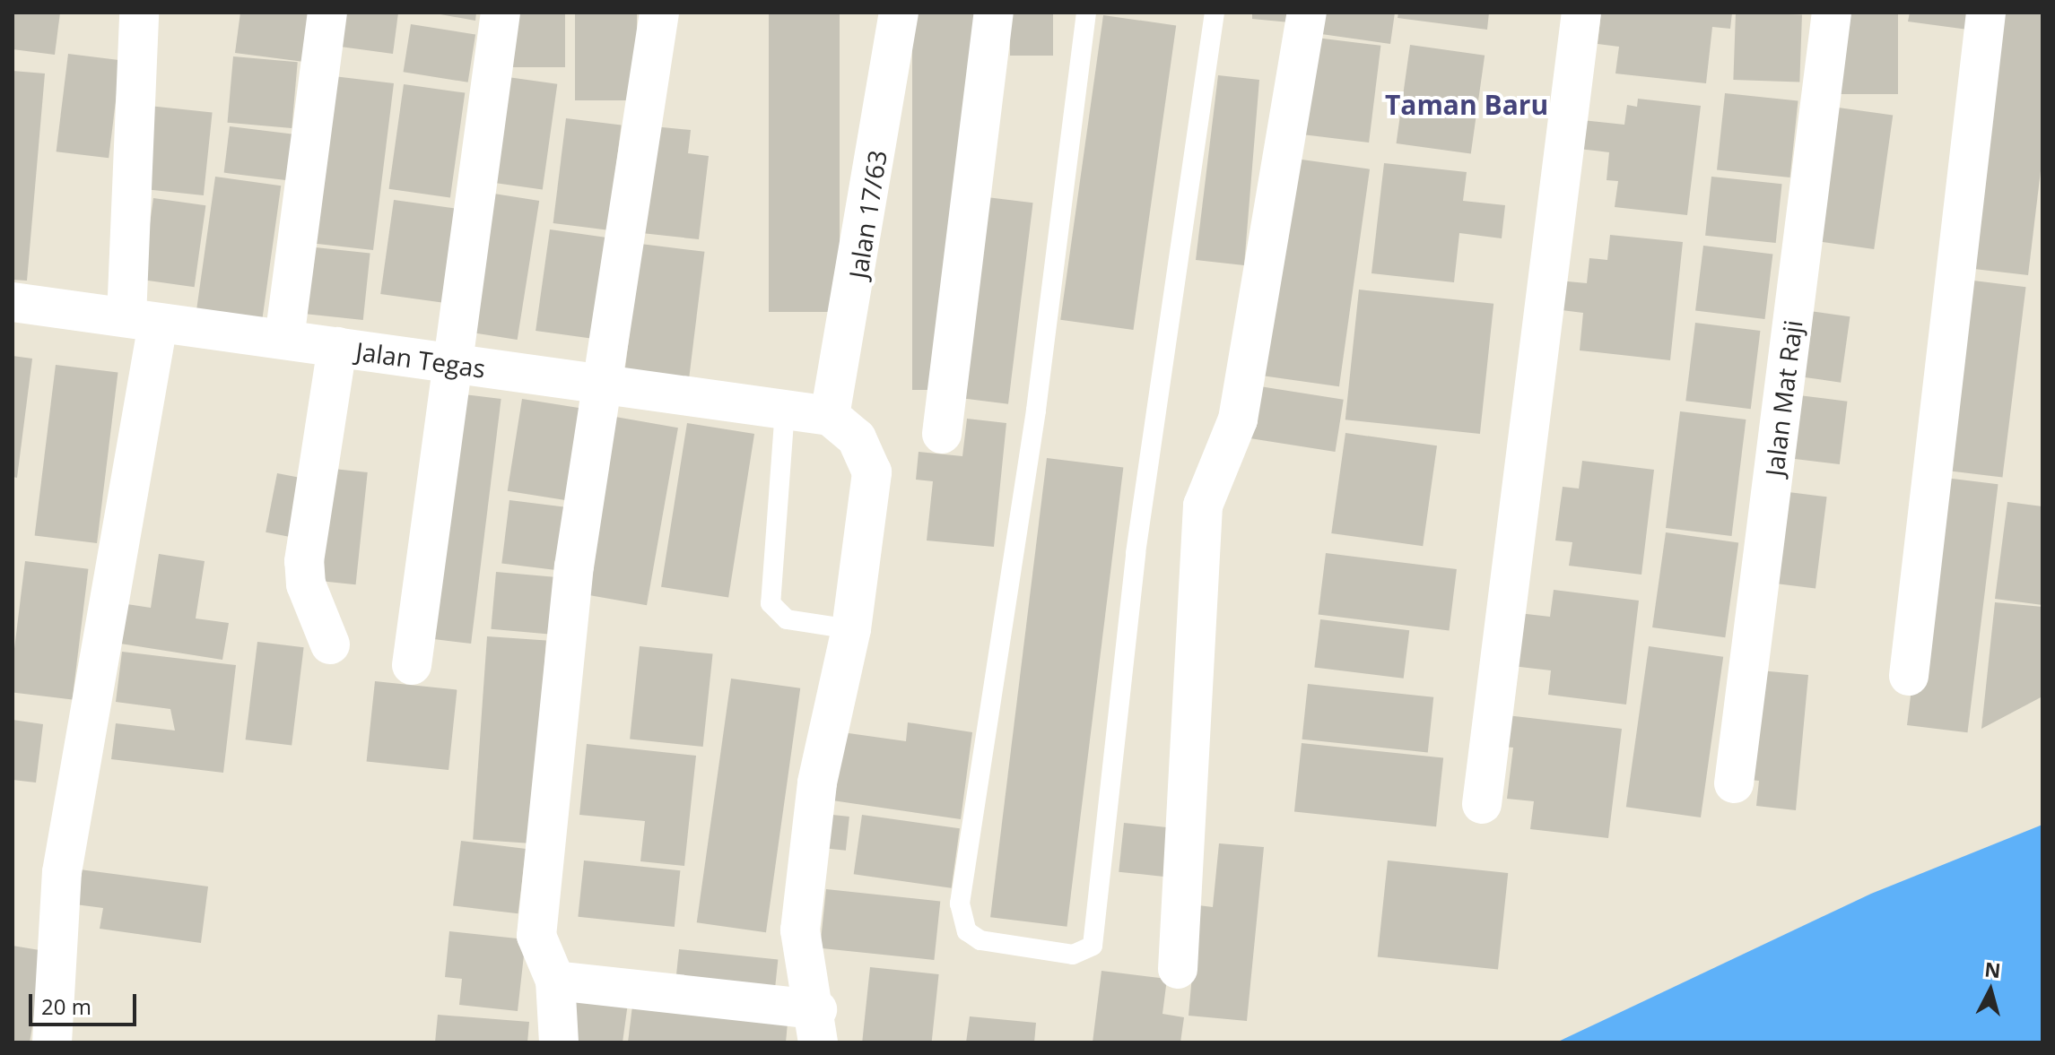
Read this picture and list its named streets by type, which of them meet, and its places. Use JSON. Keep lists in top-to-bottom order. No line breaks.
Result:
{"streets":{"street":["Jalan 17/63","Jalan Tegas","Jalan Mat Raji"]},"crossings":[["Jalan 17/63","Jalan Tegas"]],"districts":["Taman Baru"],"scale_bar":"20 m","north":"top"}
